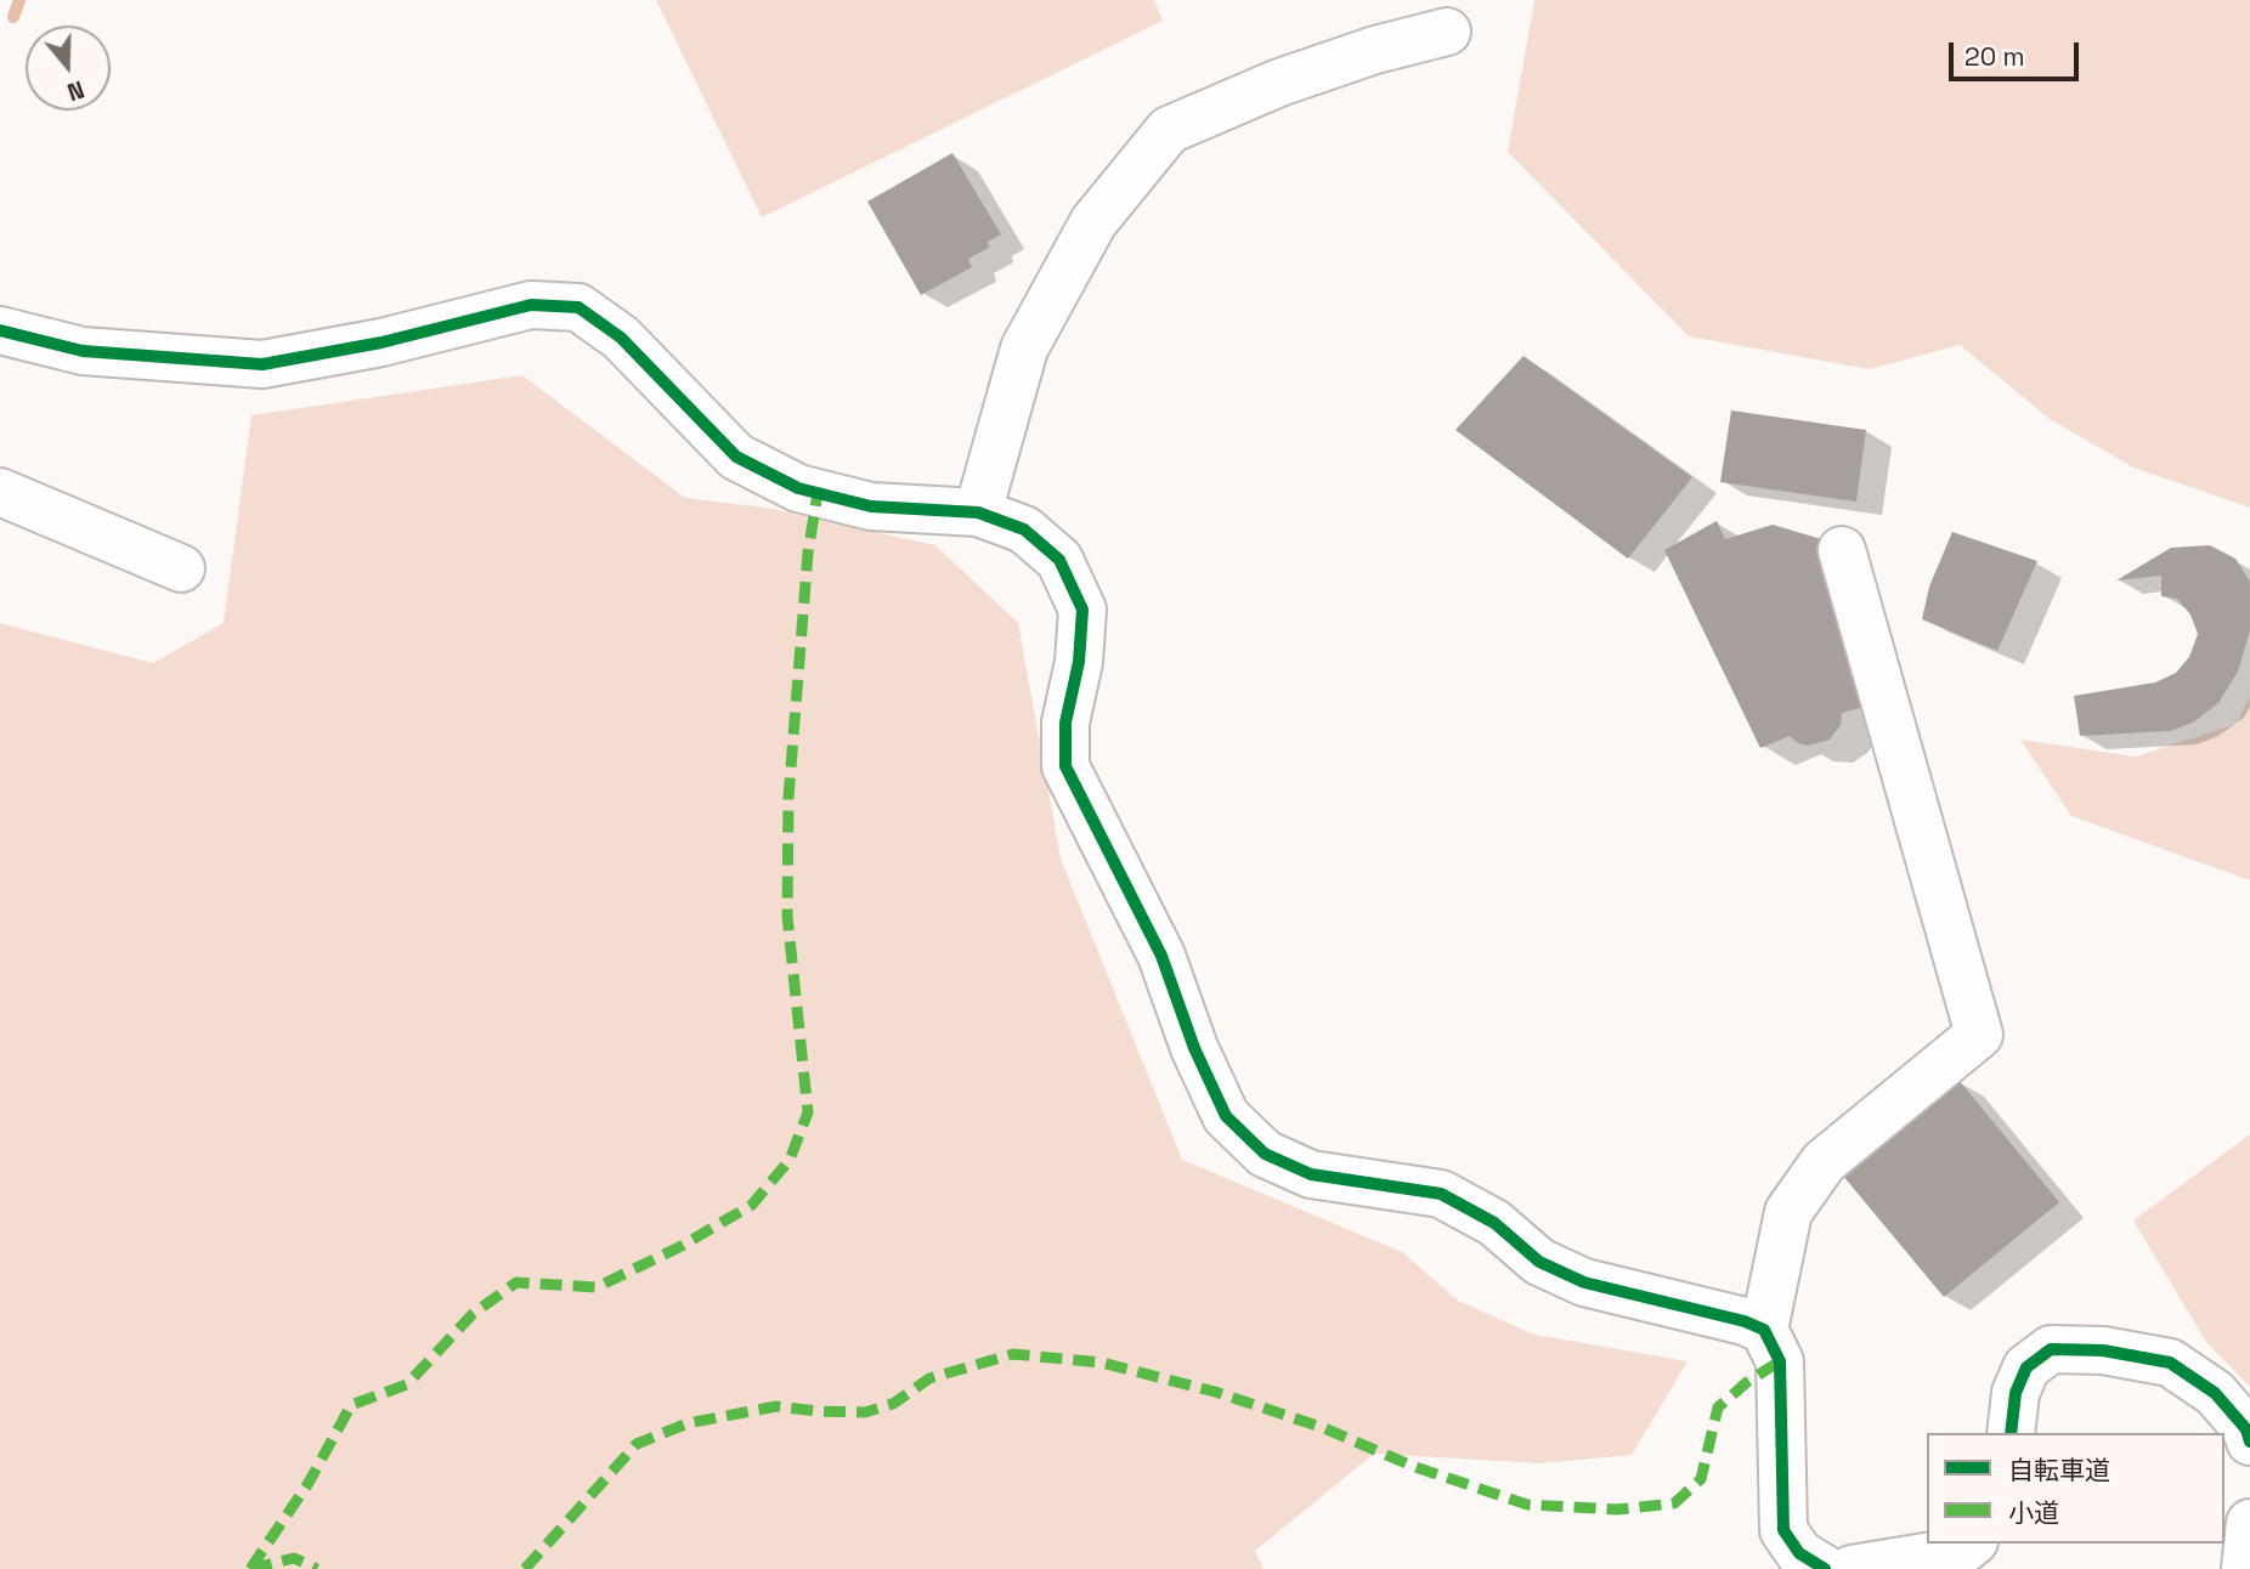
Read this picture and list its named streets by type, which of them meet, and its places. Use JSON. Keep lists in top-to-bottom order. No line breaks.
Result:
{"legend":["自転車道","小道"],"scale_bar":"20 m","north":"bottom"}
